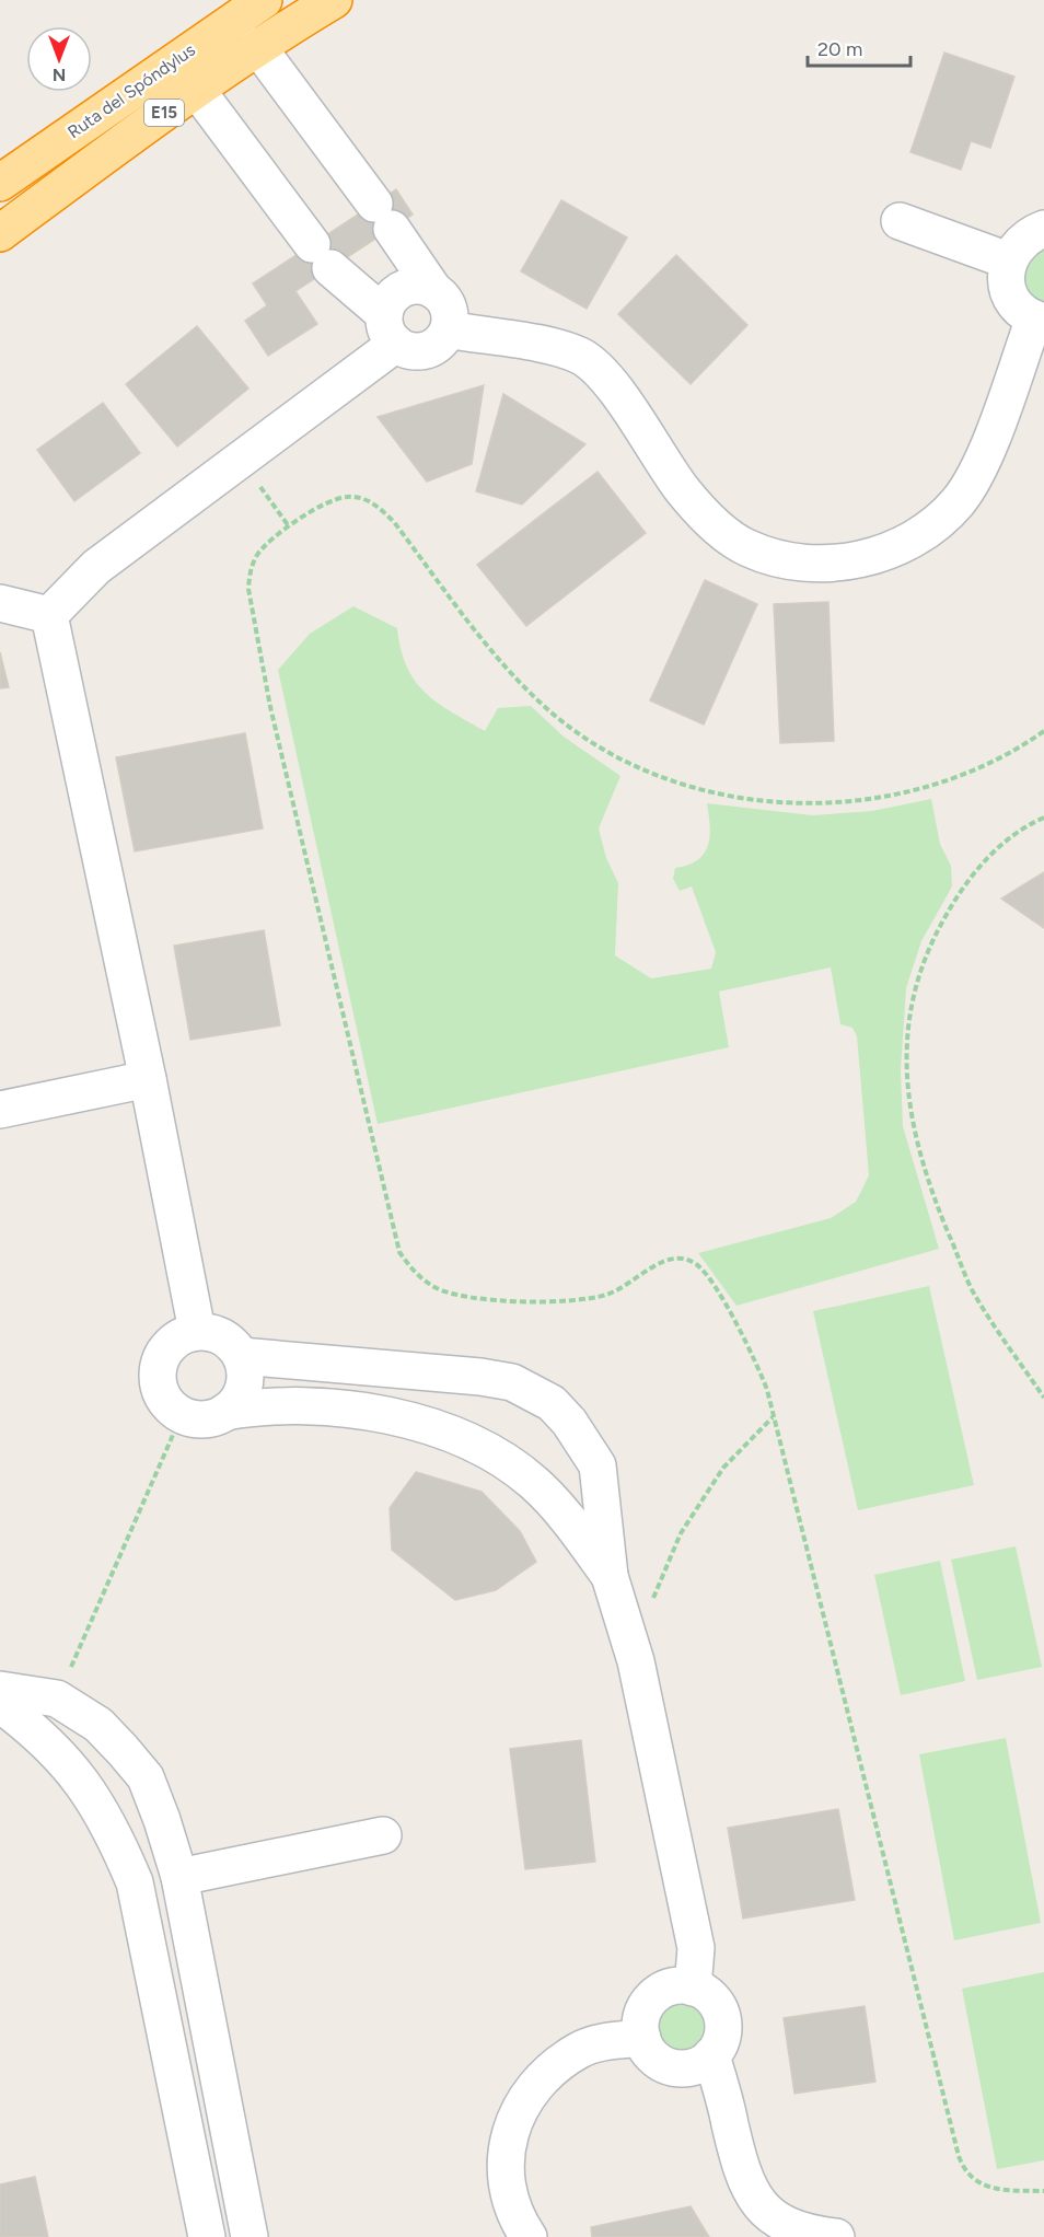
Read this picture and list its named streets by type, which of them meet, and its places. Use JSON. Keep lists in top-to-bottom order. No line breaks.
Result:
{"streets":{"highway":["Ruta del Spóndylus","E15"]},"scale_bar":"20 m","north":"bottom"}
